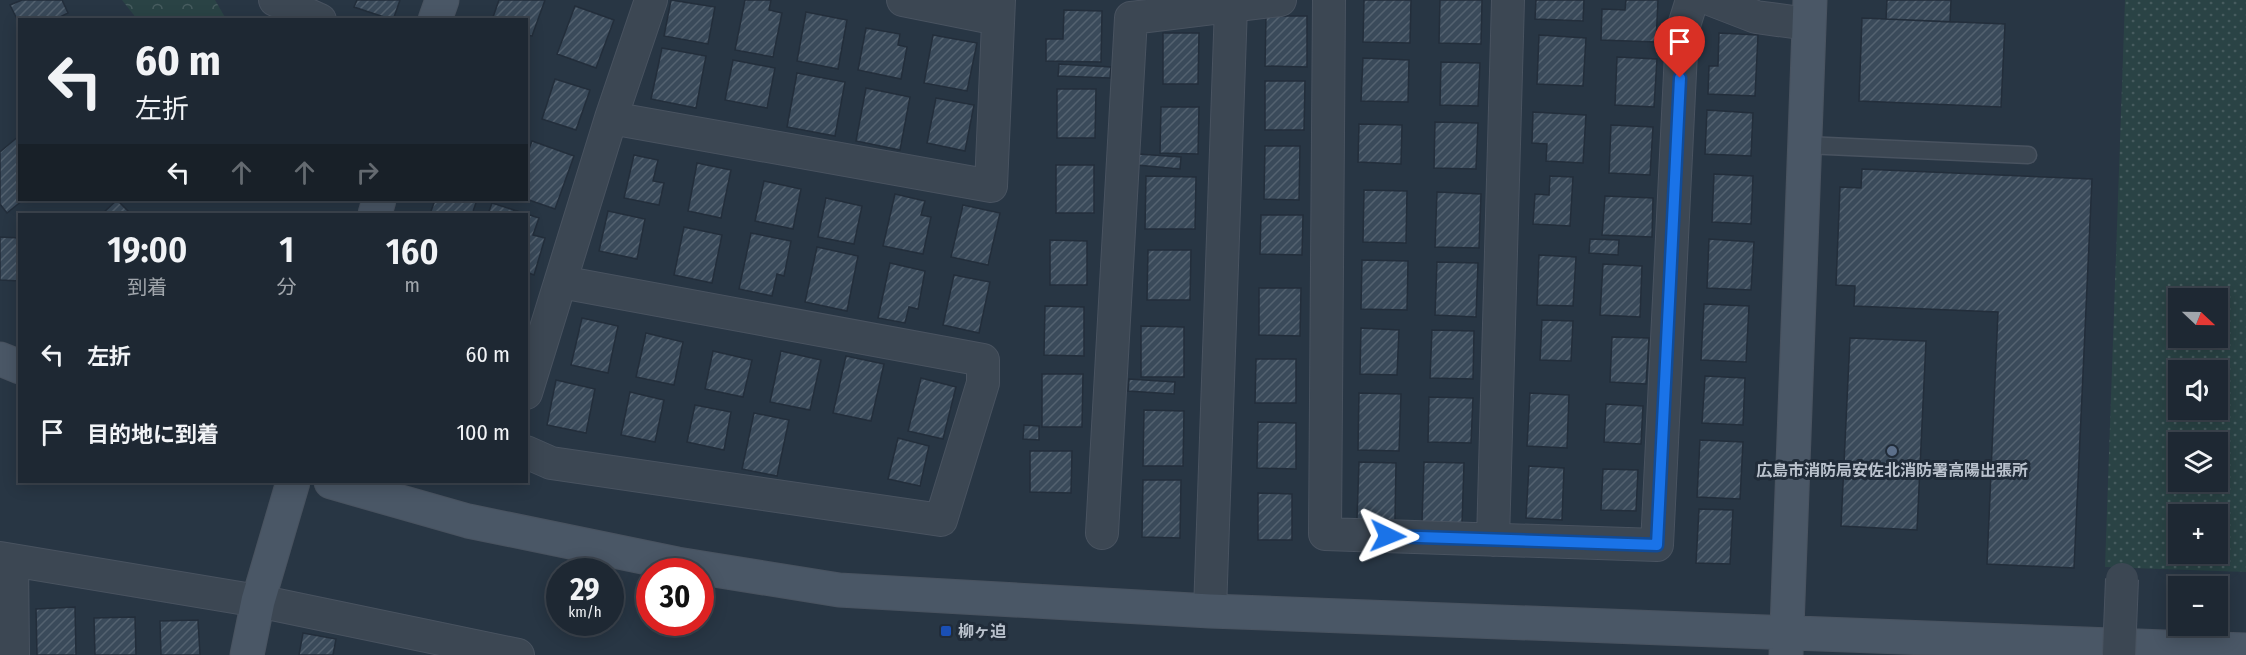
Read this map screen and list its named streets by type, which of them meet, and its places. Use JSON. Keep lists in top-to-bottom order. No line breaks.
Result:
{"places":{"other":["広島市消防局安佐北消防署高陽出張所"],"transit":["柳ヶ迫"]},"north":"right","page":{"turn":["60 m","左折"],"eta":["19:00","到着","1","分","160","m"],"map_buttons":["+","−"],"list":[{"name":"左折","value":"60 m"},{"name":"目的地に到着","value":"100 m"}],"speed":"29 km/h","limit":"30"}}
